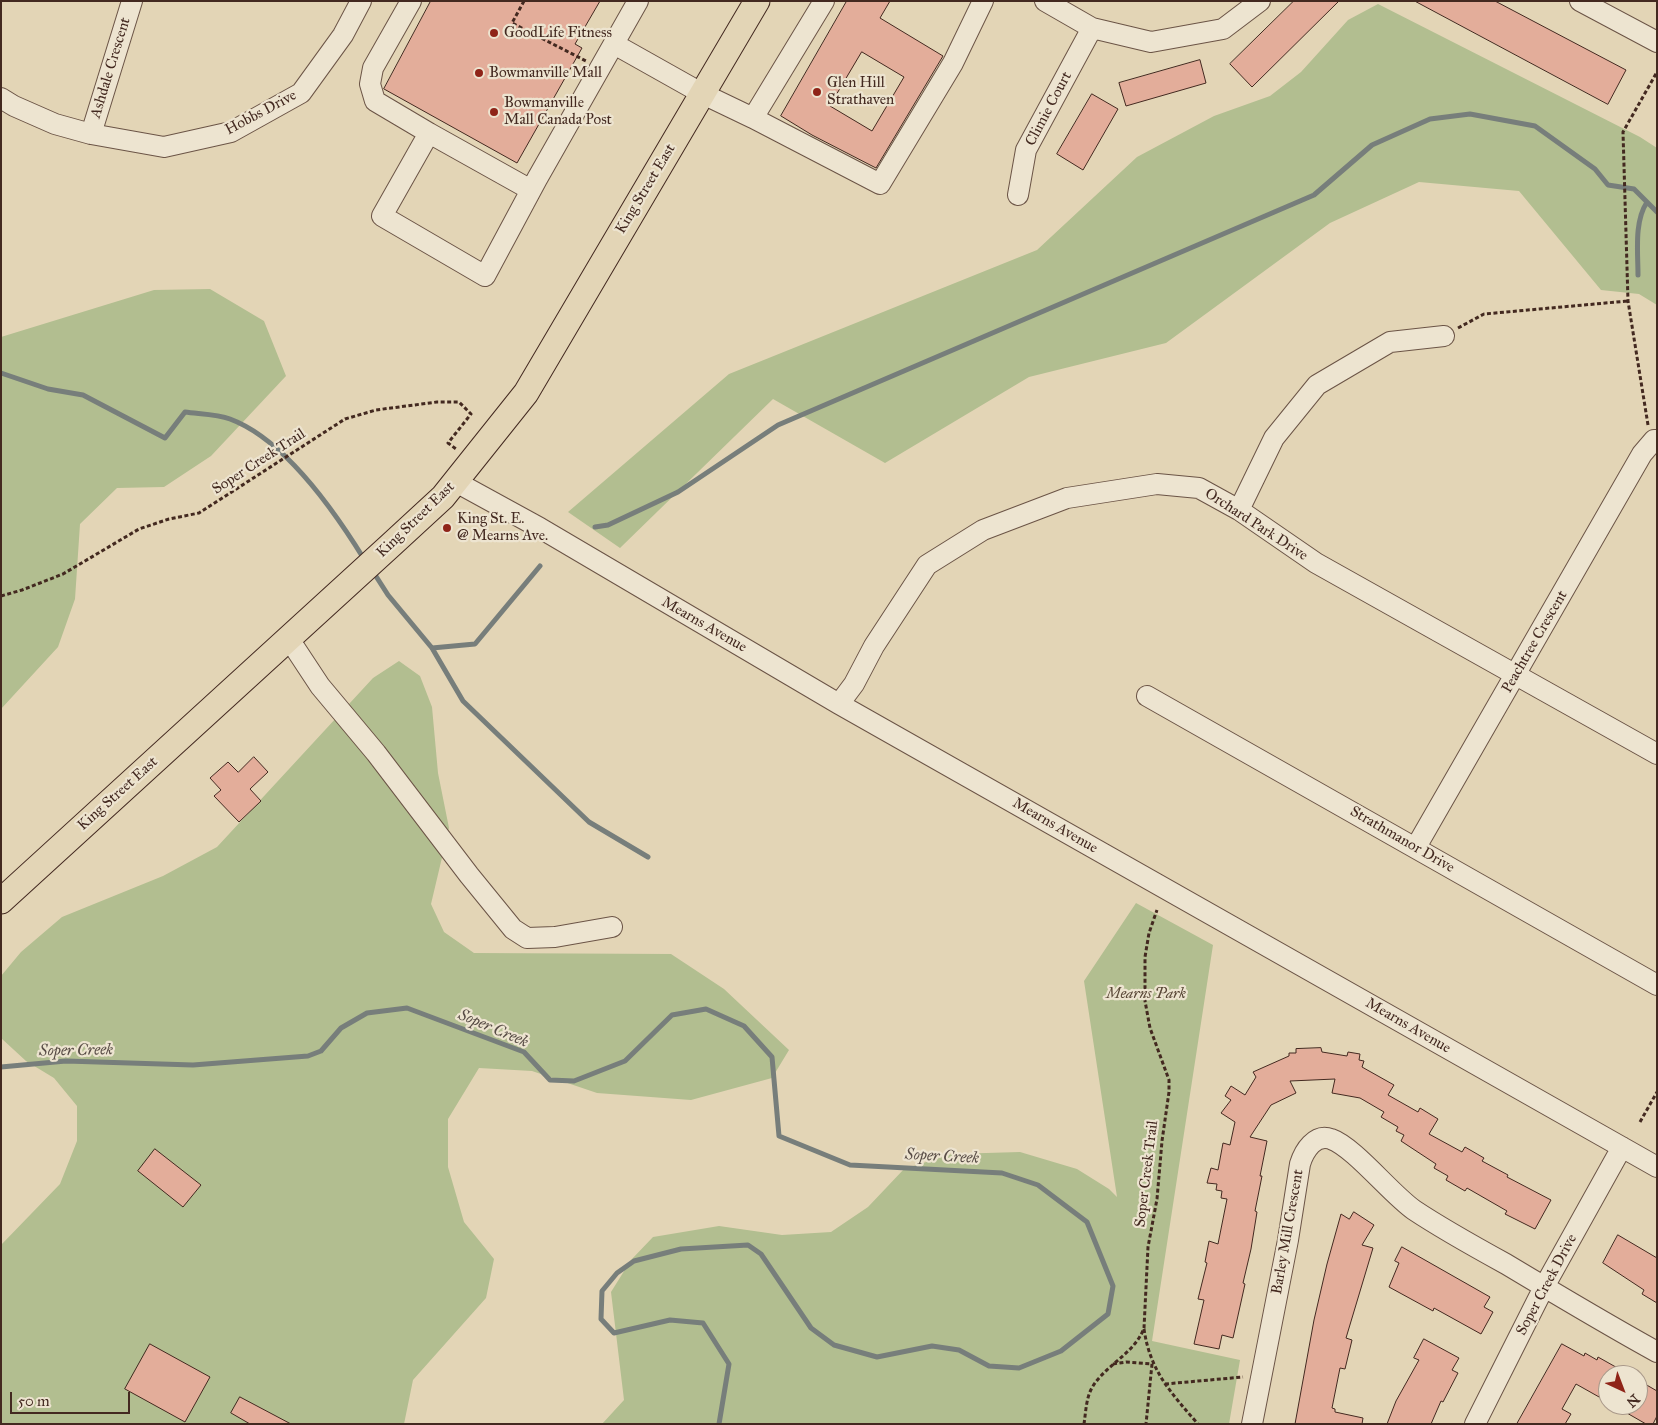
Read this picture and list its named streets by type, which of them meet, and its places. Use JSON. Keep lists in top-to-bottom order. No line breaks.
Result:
{"streets":{"main road":["King Street East"],"street":["Ashdale Crescent","Climie Court","Hobbs Drive","Orchard Park Drive","Mearns Avenue","Peachtree Crescent","Strathmanor Drive","Barley Mill Crescent","Soper Creek Drive"],"path":["Soper Creek Trail"]},"crossings":[["Ashdale Crescent","Hobbs Drive"],["King Street East","Soper Creek Trail"],["King Street East","Mearns Avenue"],["Orchard Park Drive","Mearns Avenue"],["Orchard Park Drive","Peachtree Crescent"],["Mearns Avenue","Soper Creek Drive"],["Peachtree Crescent","Strathmanor Drive"],["Barley Mill Crescent","Soper Creek Drive"]],"water":["Soper Creek"],"parks":["Mearns Park"],"places":["GoodLife Fitness","Bowmanville Mall","Glen Hill Strathaven","Bowmanville Mall Canada Post","King St. E. @ Mearns Ave."],"scale_bar":"50 m","north":"bottom right"}
